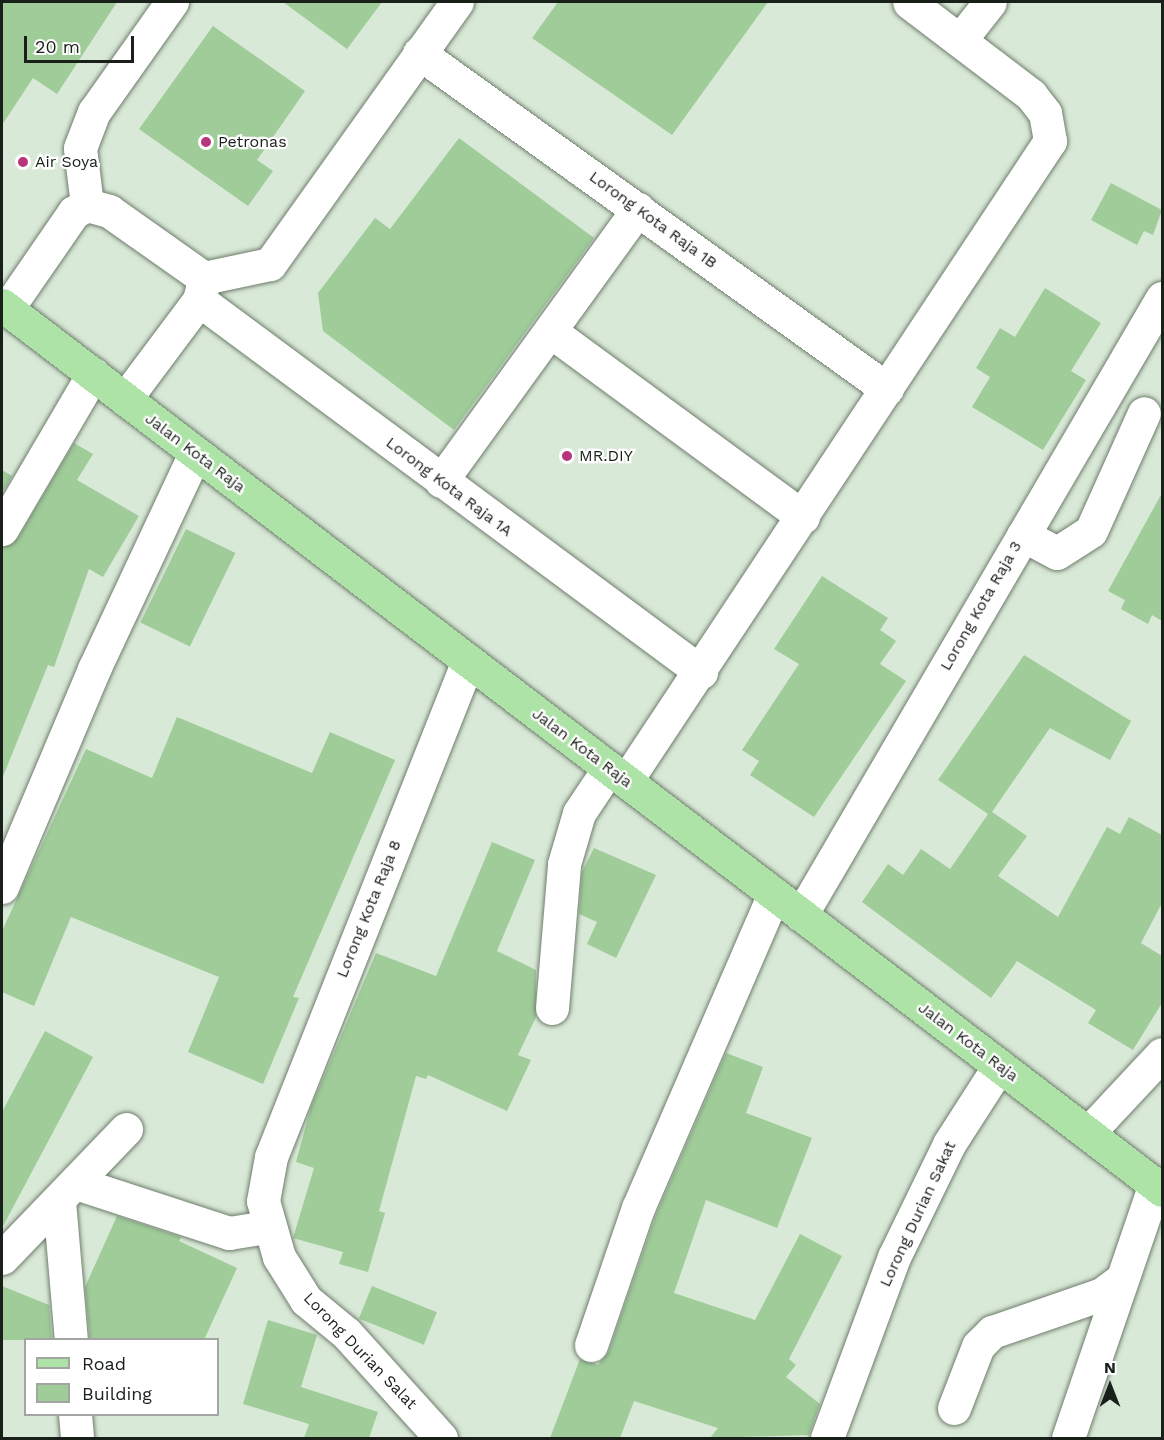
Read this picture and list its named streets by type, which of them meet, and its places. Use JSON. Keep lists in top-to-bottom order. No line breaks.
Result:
{"streets":{"main road":["Jalan Kota Raja"],"street":["Lorong Kota Raja 1B","Lorong Kota Raja 1A","Lorong Kota Raja 3","Lorong Kota Raja 8","Lorong Durian Sakat","Lorong Durian Salat"]},"crossings":[["Jalan Kota Raja","Lorong Kota Raja 3"],["Jalan Kota Raja","Lorong Kota Raja 8"],["Jalan Kota Raja","Lorong Durian Sakat"],["Lorong Kota Raja 8","Lorong Durian Salat"]],"places":["Petronas","Air Soya","MR.DIY"],"legend":["Road","Building"],"scale_bar":"20 m","north":"top"}
